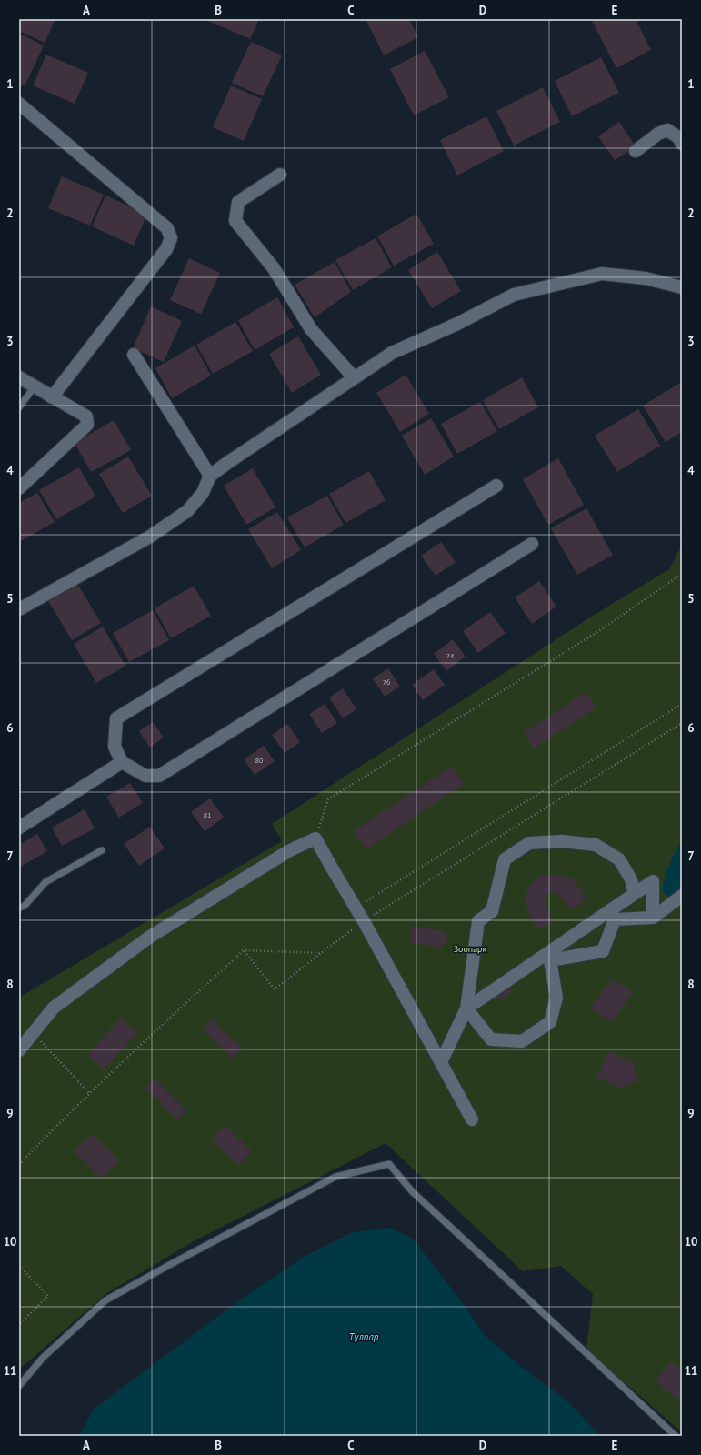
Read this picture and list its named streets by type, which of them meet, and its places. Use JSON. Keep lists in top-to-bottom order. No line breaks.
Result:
{"water":["Тұлпар"],"parks":["Зоопарк"],"house_numbers":["74","76","80","81"],"grid":{"columns":["A","B","C","D","E"],"rows":["1","2","3","4","5","6","7","8","9","10","11"]}}
